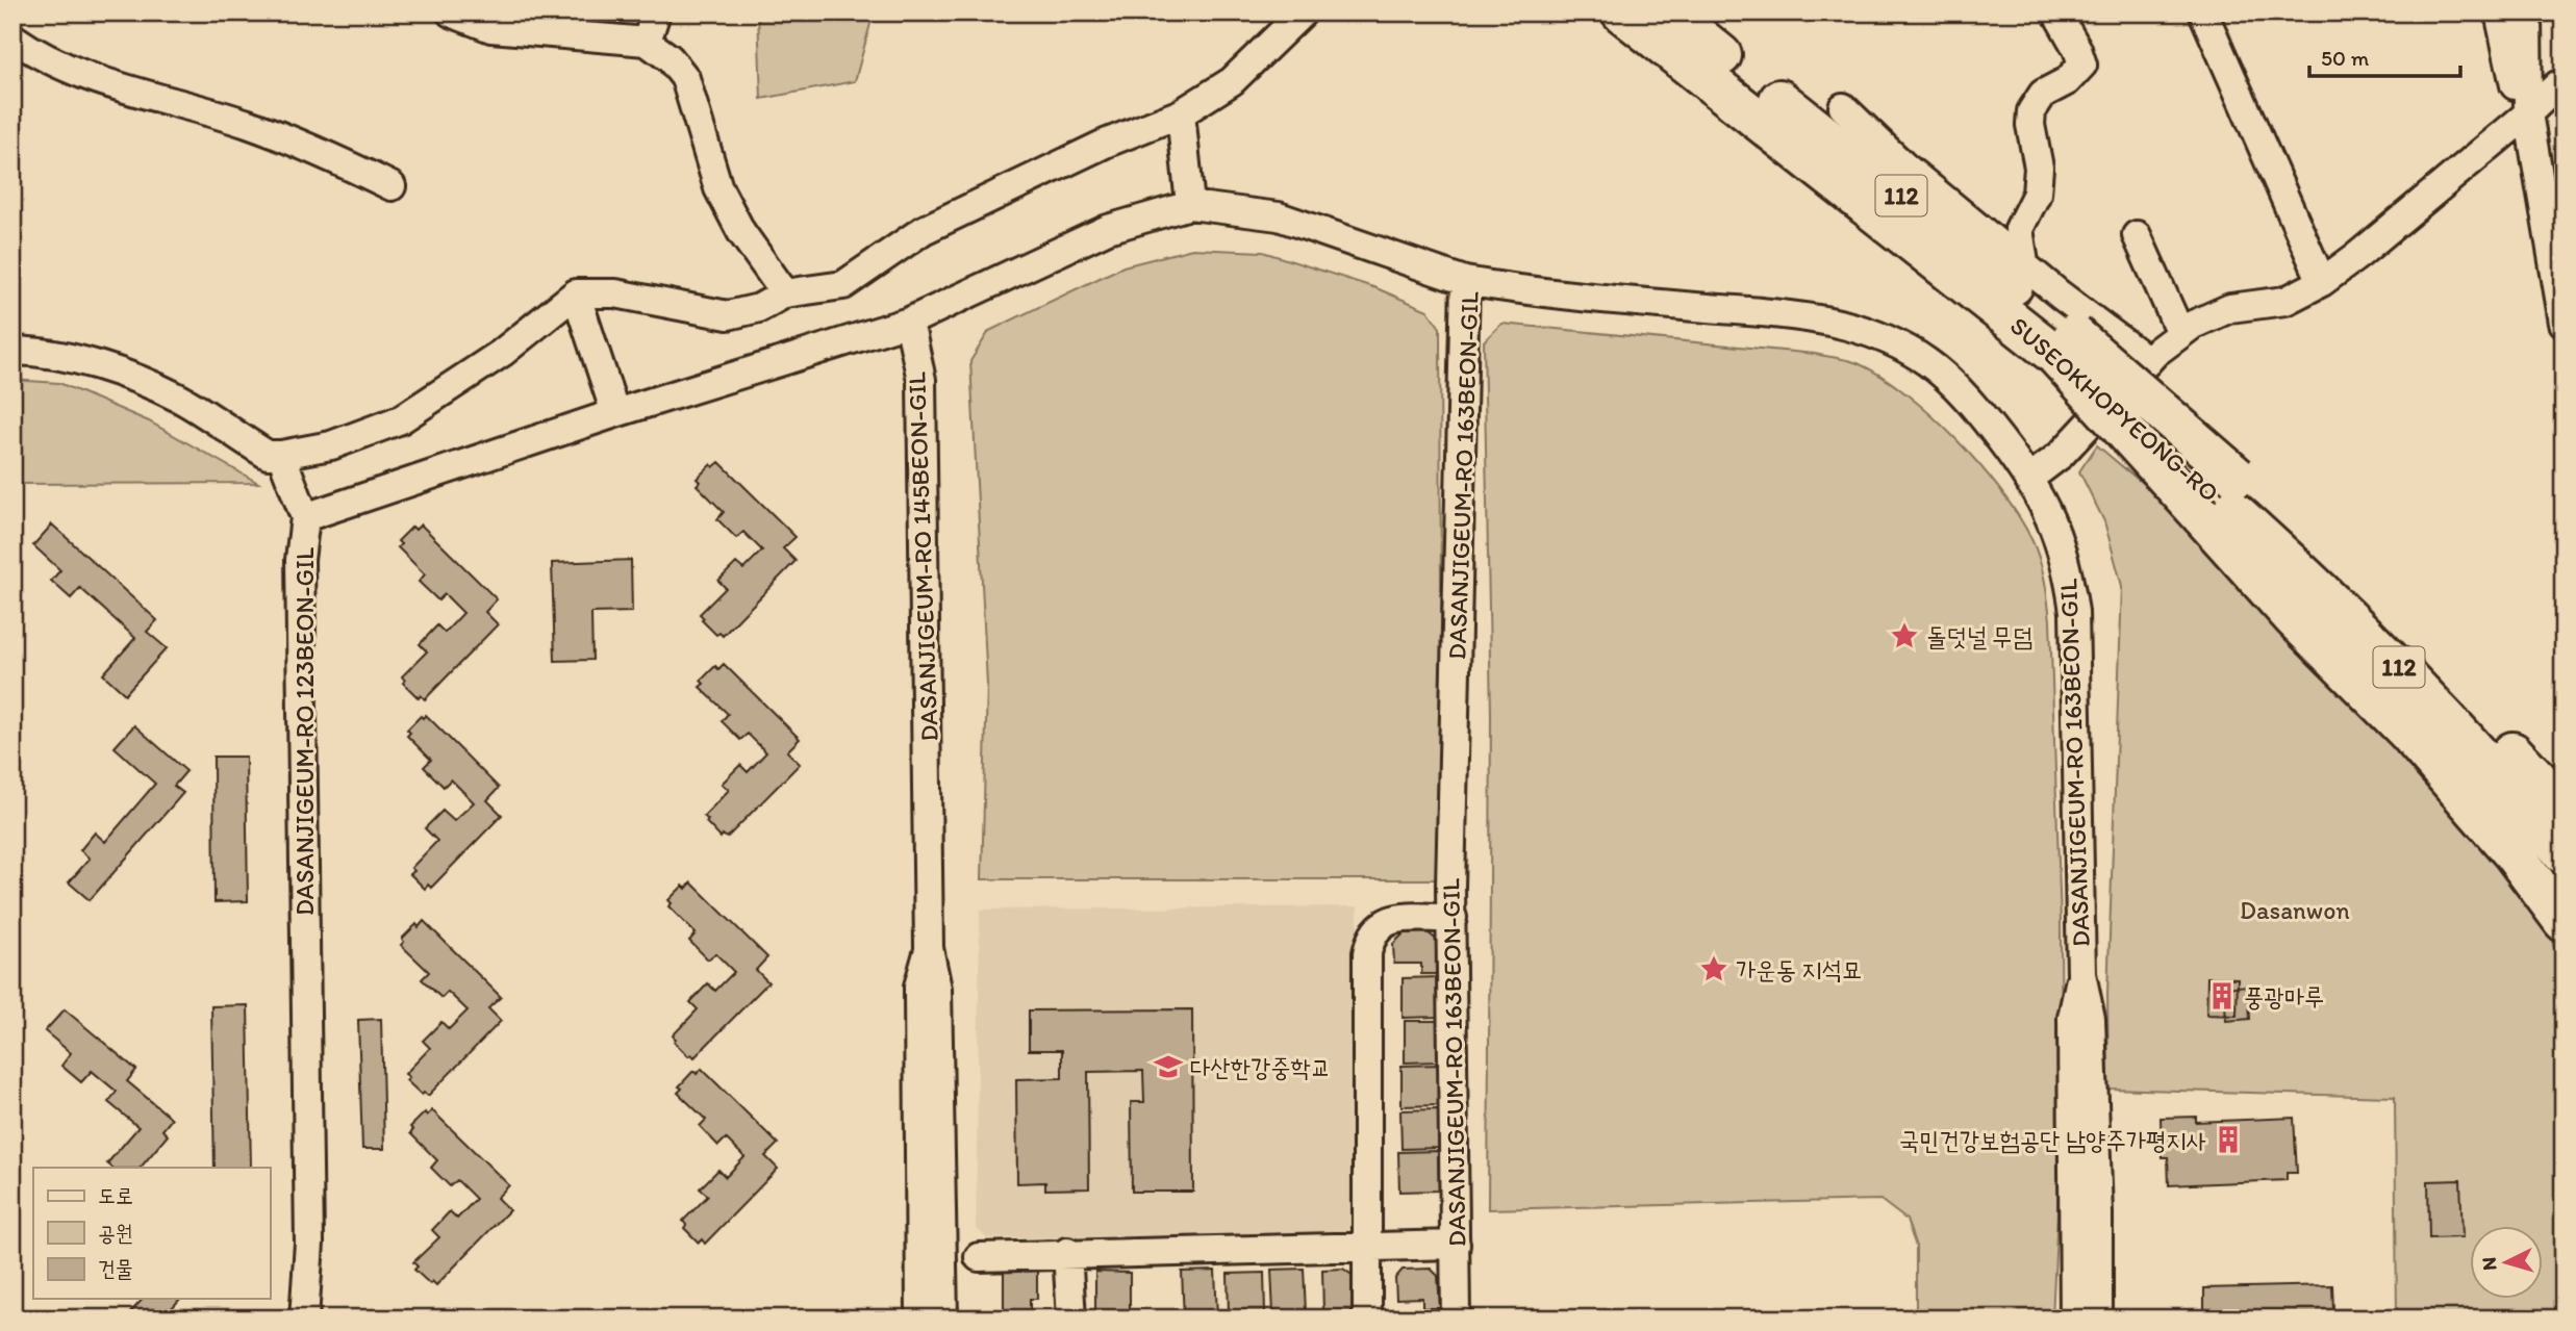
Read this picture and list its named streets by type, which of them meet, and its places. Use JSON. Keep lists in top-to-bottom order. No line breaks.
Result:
{"streets":{"highway":["112","SUSEOKHOPYEONG-RO"],"street":["DASANJIGEUM-RO 163BEON-GIL","DASANJIGEUM-RO 145BEON-GIL","DASANJIGEUM-RO 123BEON-GIL"]},"crossings":[["DASANJIGEUM-RO 145BEON-GIL","DASANJIGEUM-RO 123BEON-GIL"]],"parks":["Dasanwon"],"places":{"place":["돌덧널 무덤","가운동 지석묘"],"building":["풍광마루","국민건강보험공단 남양주가평지사"],"school or university":["다산한강중학교"]},"legend":["도로","공원","건물"],"scale_bar":"50 m","north":"left"}
